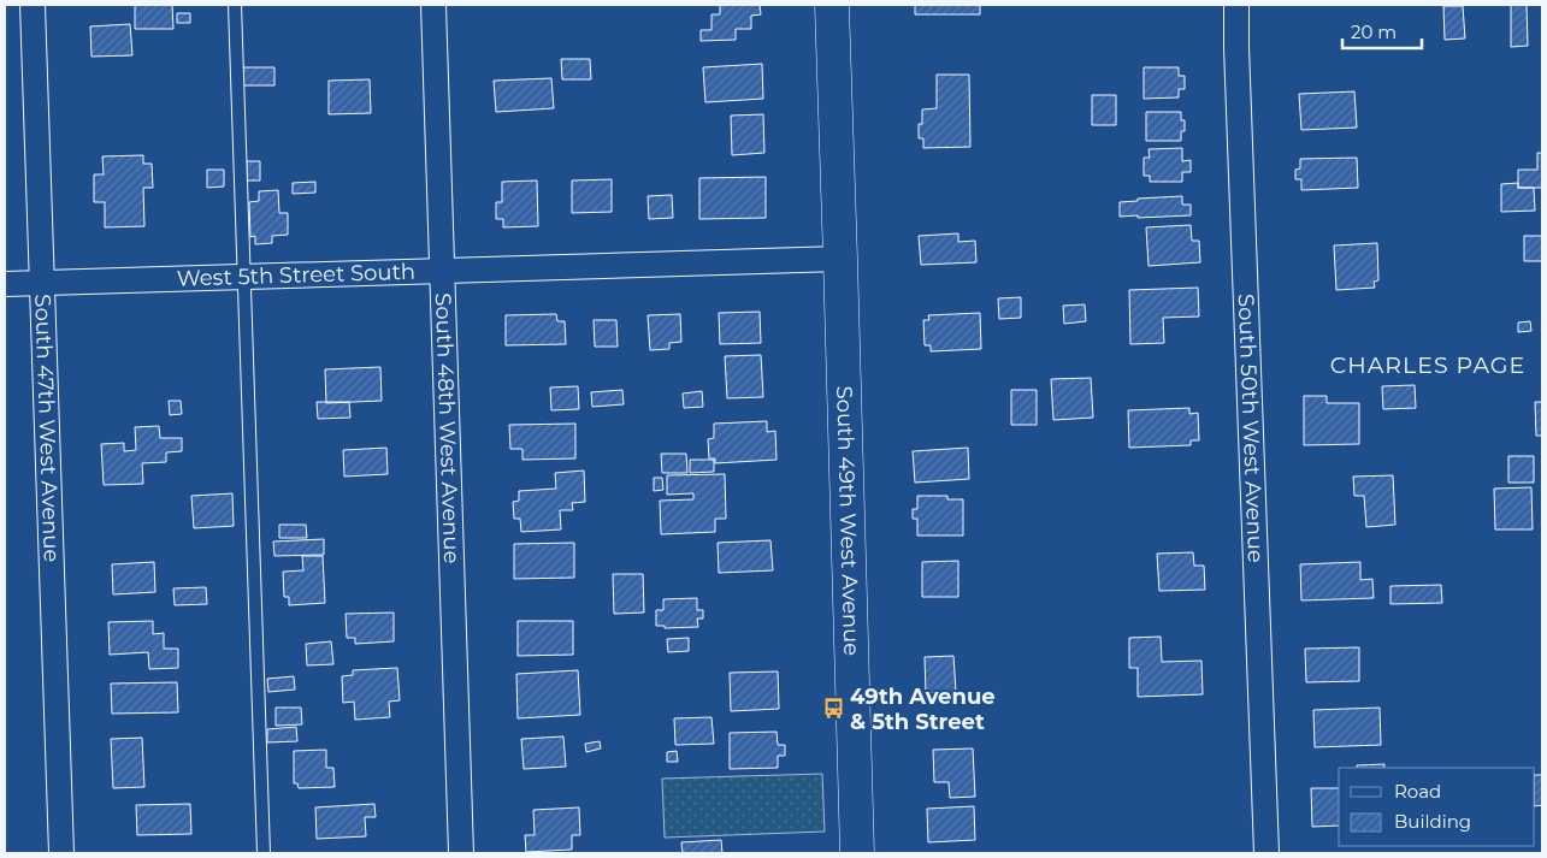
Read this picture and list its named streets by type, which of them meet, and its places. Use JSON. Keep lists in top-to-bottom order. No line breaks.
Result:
{"streets":{"street":["West 5th Street South","South 47th West Avenue","South 48th West Avenue","South 50th West Avenue","South 49th West Avenue"]},"crossings":[["West 5th Street South","South 47th West Avenue"],["West 5th Street South","South 48th West Avenue"],["West 5th Street South","South 49th West Avenue"]],"districts":["CHARLES PAGE"],"places":{"bus stop":["49th Avenue & 5th Street"]},"legend":["Road","Building"],"scale_bar":"20 m"}
